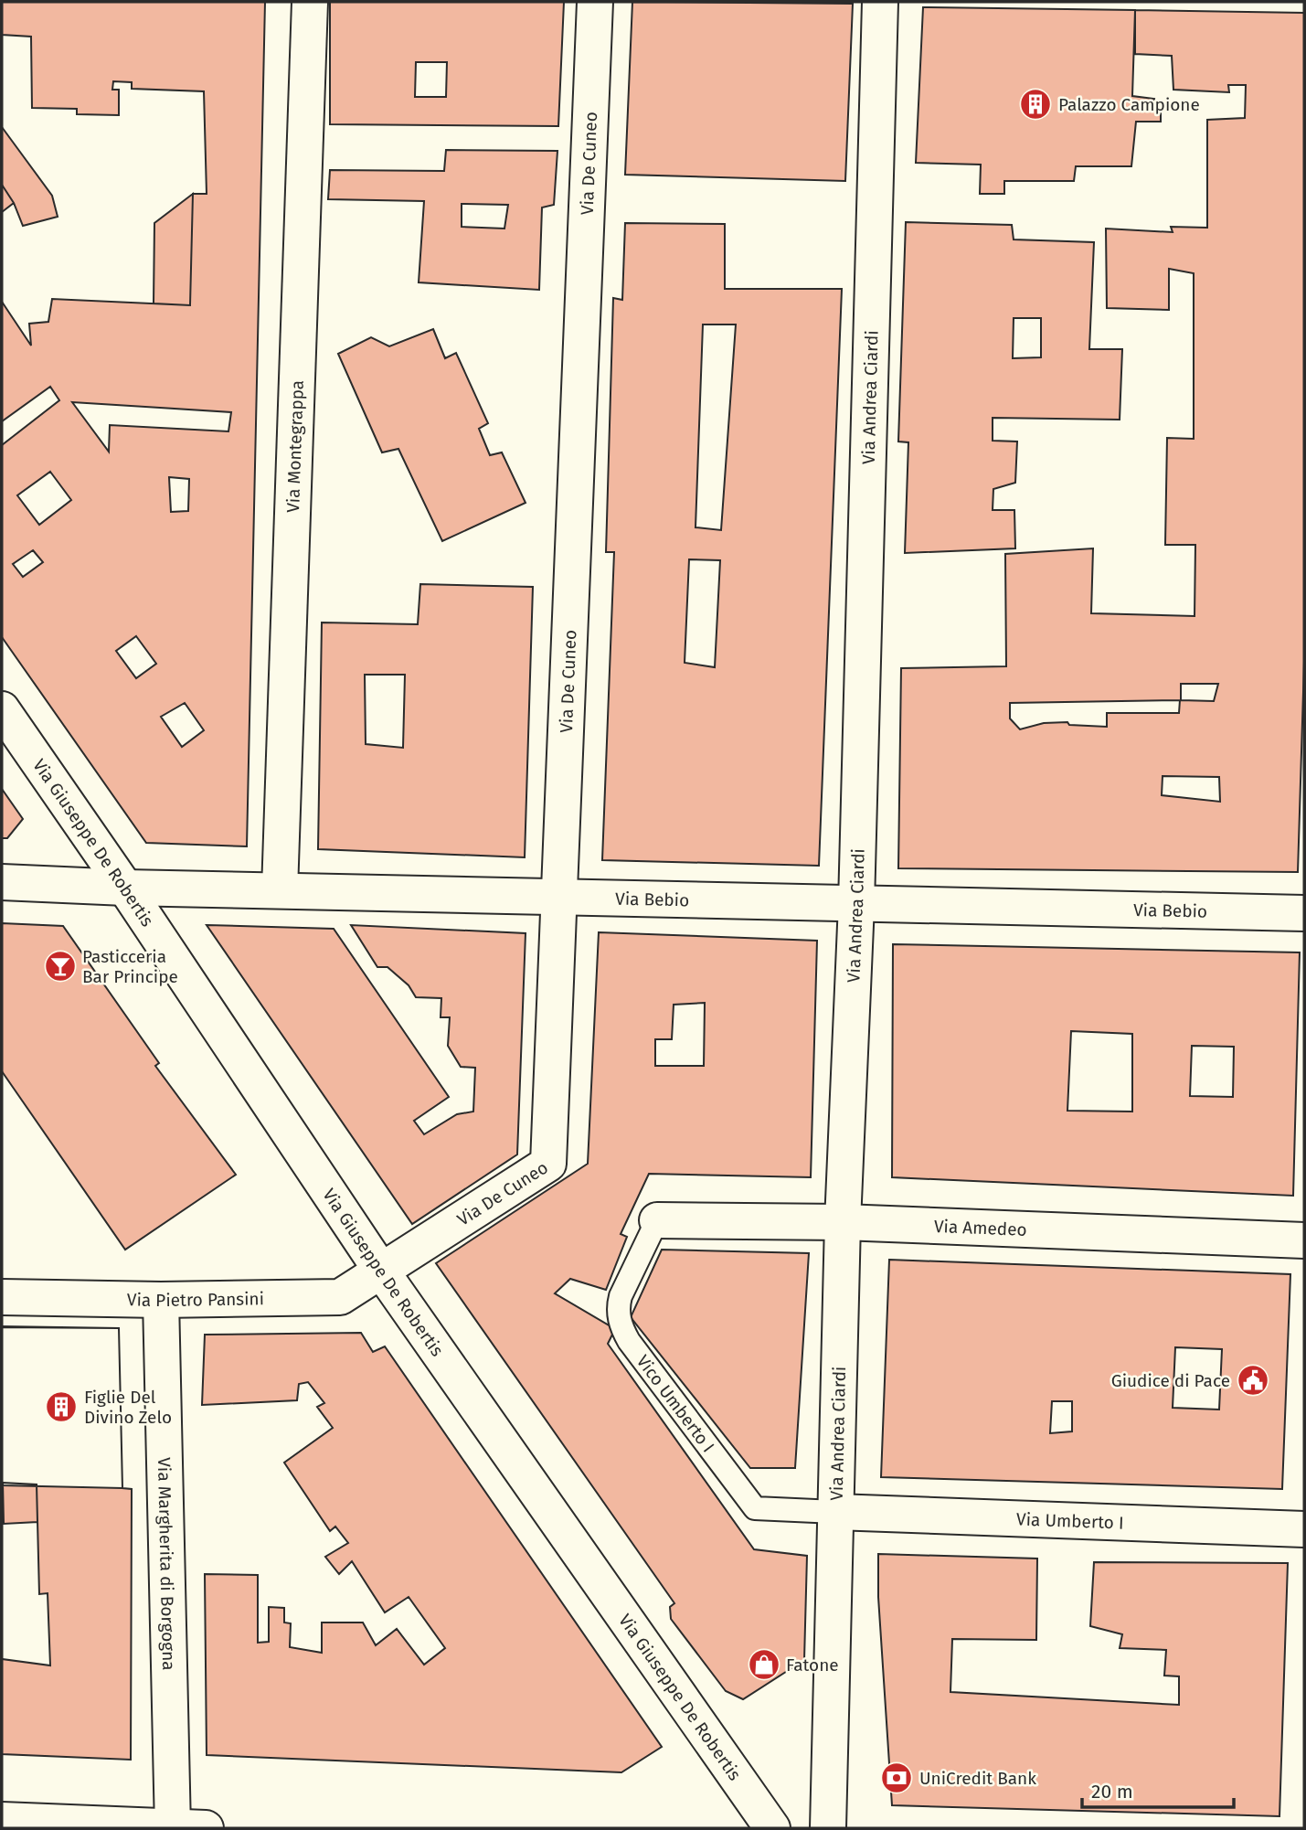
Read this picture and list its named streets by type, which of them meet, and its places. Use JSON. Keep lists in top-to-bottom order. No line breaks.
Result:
{"streets":{"street":["Via De Cuneo","Via Andrea Ciardi","Via Montegrappa","Via Giuseppe De Robertis","Via Bebio","Via Amedeo","Via Pietro Pansini","Via Umberto I","Via Margherita di Borgogna"],"lane":["Vico Umberto I"]},"crossings":[["Via De Cuneo","Via Giuseppe De Robertis"],["Via De Cuneo","Via Bebio"],["Via De Cuneo","Via Pietro Pansini"],["Via Andrea Ciardi","Via Bebio"],["Via Andrea Ciardi","Via Amedeo"],["Via Andrea Ciardi","Vico Umberto I"],["Via Andrea Ciardi","Via Umberto I"],["Via Montegrappa","Via Bebio"],["Via Giuseppe De Robertis","Via Bebio"],["Via Giuseppe De Robertis","Via Pietro Pansini"],["Via Amedeo","Vico Umberto I"],["Via Pietro Pansini","Via Margherita di Borgogna"],["Vico Umberto I","Via Umberto I"]],"places":{"building":["Palazzo Campione","Figlie Del Divino Zelo"],"bar":["Pasticceria Bar Principe"],"public building":["Giudice di Pace"],"shop":["Fatone"],"bank":["UniCredit Bank"]},"scale_bar":"20 m"}
